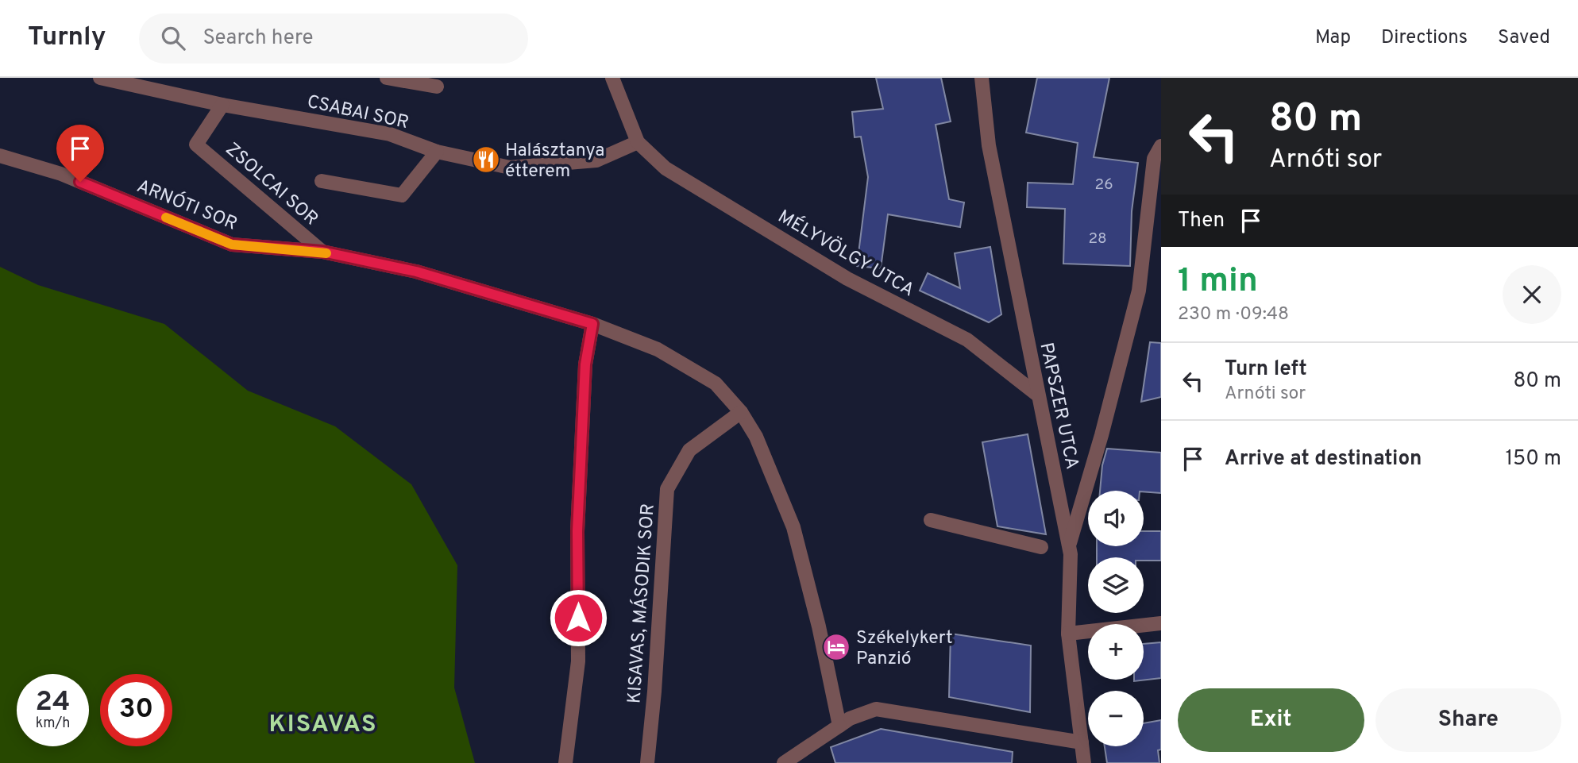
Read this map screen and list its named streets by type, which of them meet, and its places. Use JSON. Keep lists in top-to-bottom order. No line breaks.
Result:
{"streets":{"street":["CSABAI SOR","ZSOLCAI SOR","ARNÓTI SOR","MÉLYVÖLGY UTCA","PAPSZER UTCA","KISAVAS, MÁSODIK SOR"]},"crossings":[["CSABAI SOR","ZSOLCAI SOR"],["CSABAI SOR","MÉLYVÖLGY UTCA"],["ZSOLCAI SOR","ARNÓTI SOR"],["ARNÓTI SOR","KISAVAS, MÁSODIK SOR"],["MÉLYVÖLGY UTCA","PAPSZER UTCA"]],"districts":["KISAVAS"],"places":{"restaurant":["Halásztanya étterem"],"hotel":["Székelykert Panzió"]},"house_numbers":["26","28"],"page":{"header":"Turnly","search":"Search here","nav":["Map","Directions","Saved"],"turn":["80 m","Arnóti sor"],"then":"Then","heading":["1 min","230 m · 09:48"],"list":[{"name":"Turn left","note":"Arnóti sor","value":"80 m"},{"name":"Arrive at destination","value":"150 m"}],"map_buttons":["+","−"],"speed":"24 km/h","limit":"30","buttons":["Exit","Share"]}}
